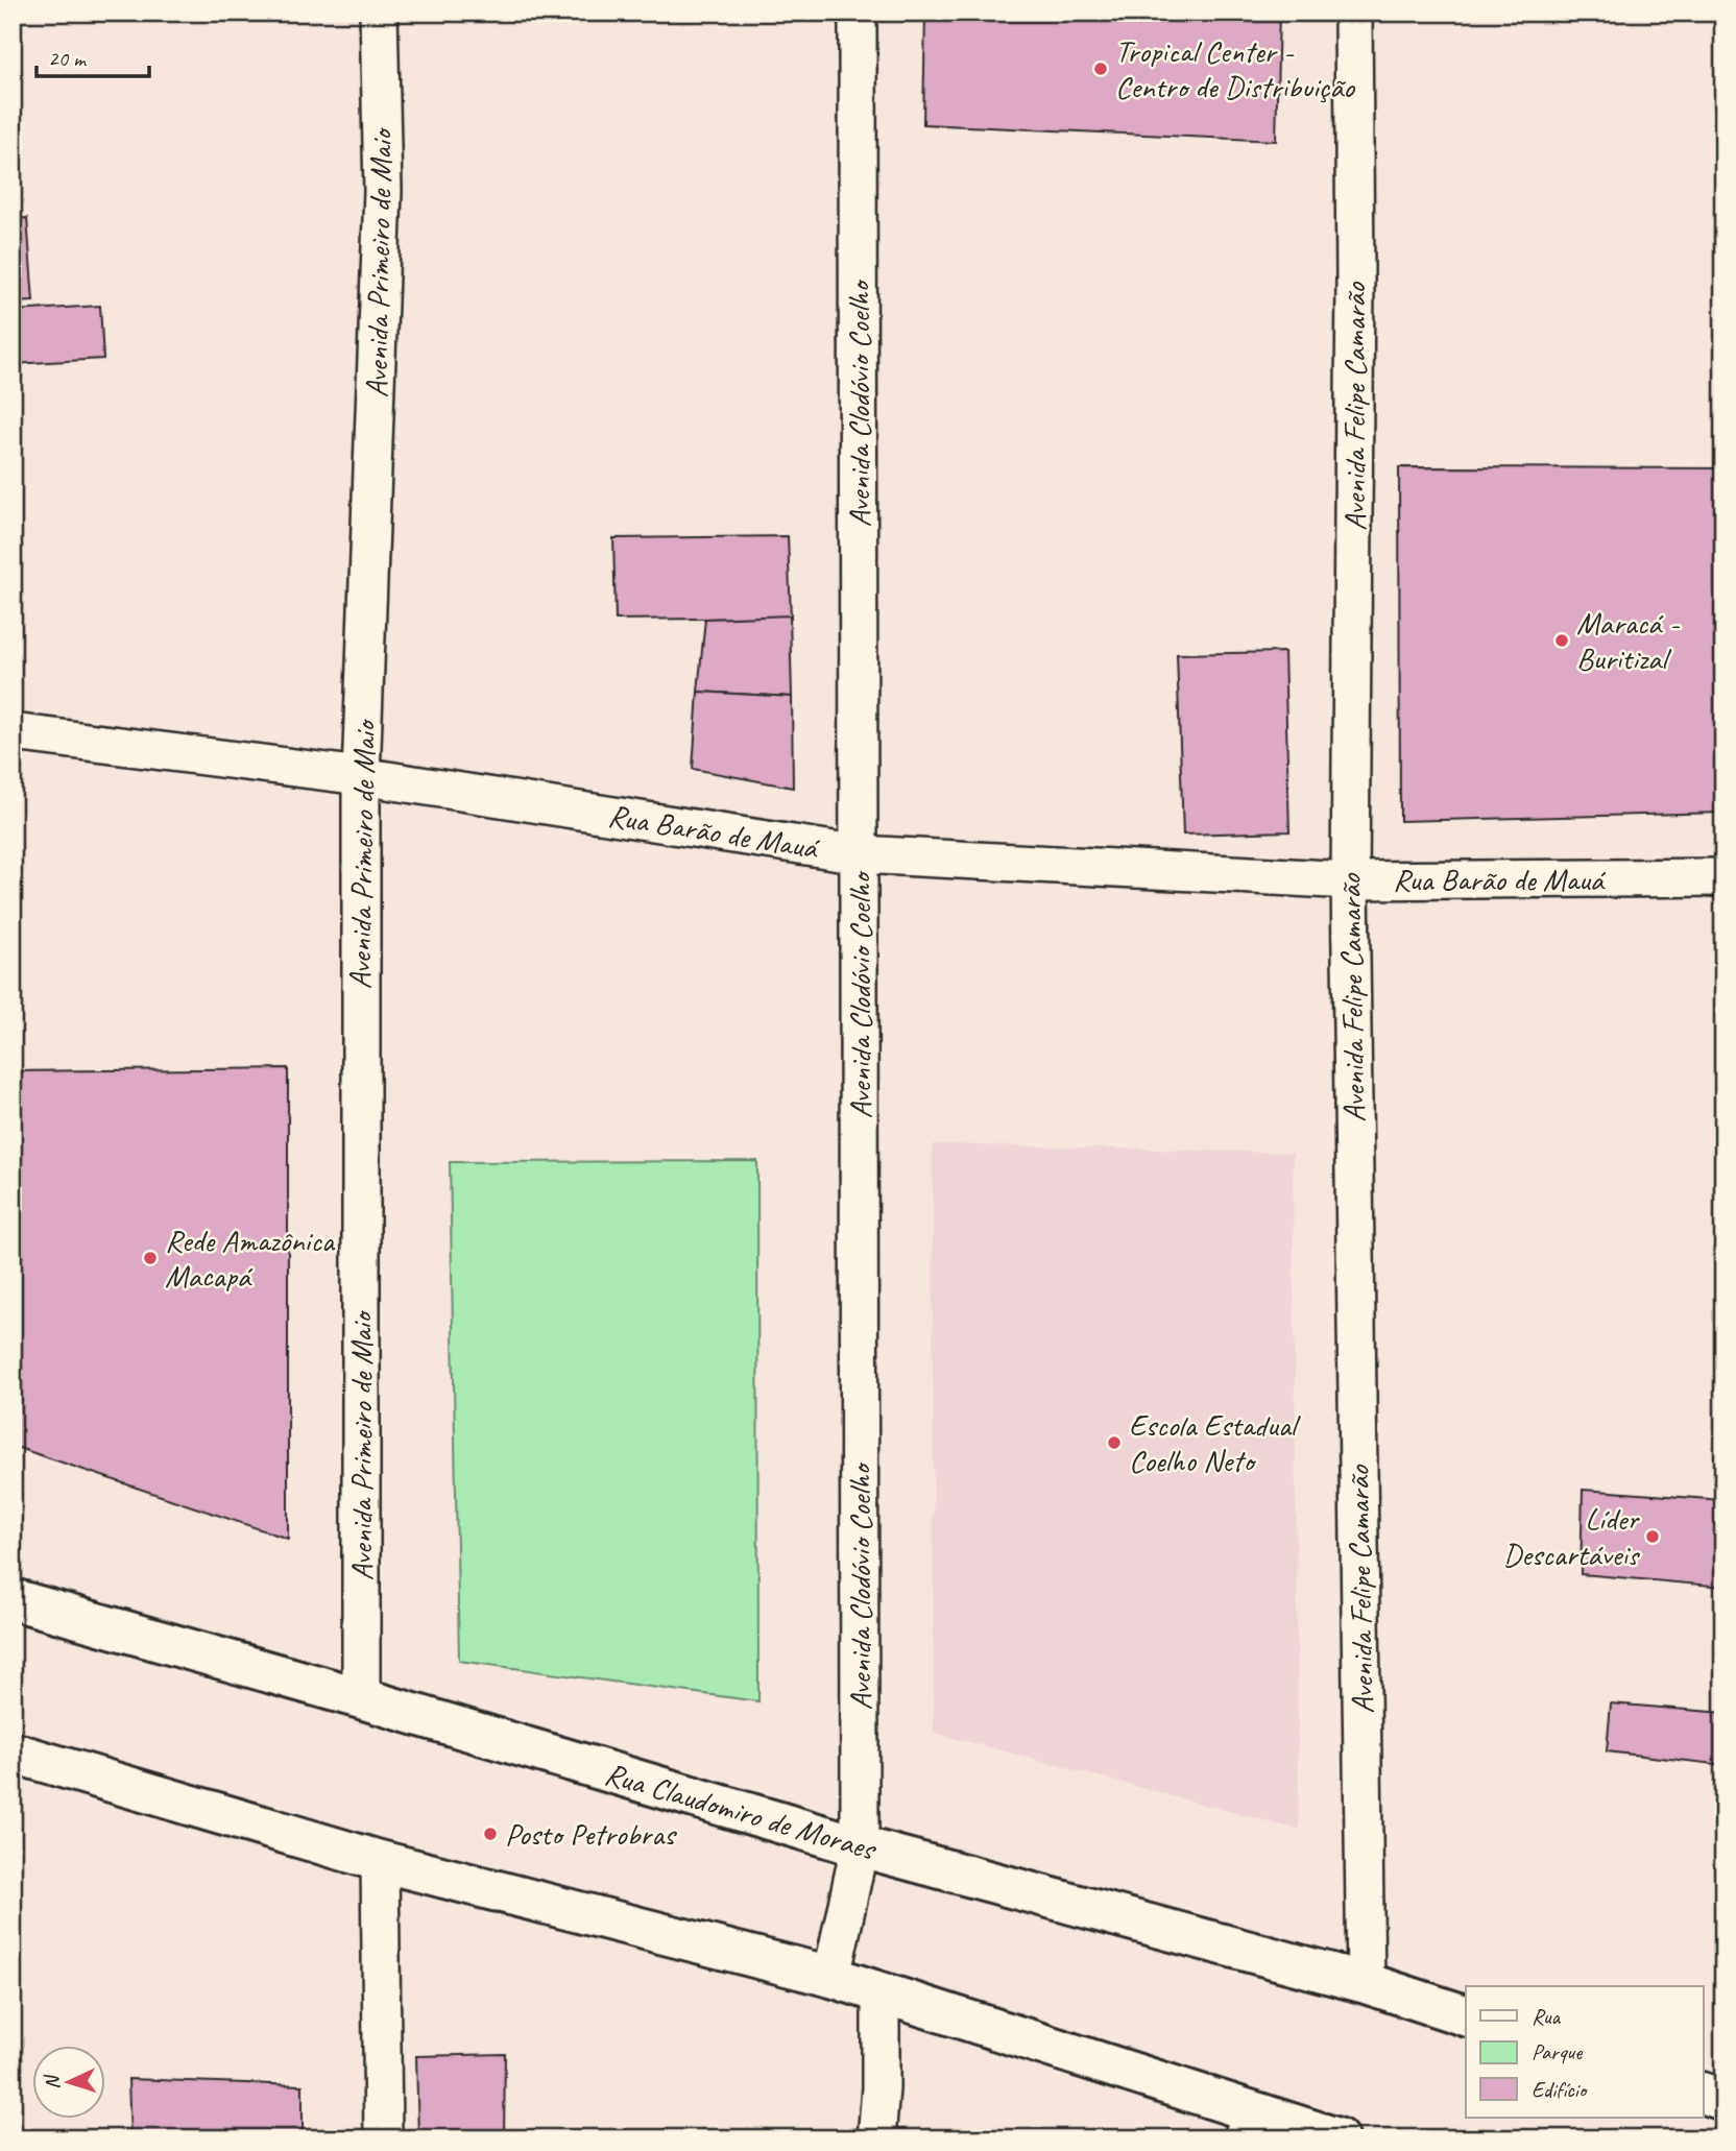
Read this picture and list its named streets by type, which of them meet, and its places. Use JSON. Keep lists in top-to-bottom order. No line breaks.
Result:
{"streets":{"main road":["Rua Claudomiro de Moraes"],"street":["Avenida Primeiro de Maio","Avenida Clodóvio Coelho","Avenida Felipe Camarão","Rua Barão de Mauá"]},"crossings":[["Avenida Primeiro de Maio","Rua Barão de Mauá"],["Avenida Primeiro de Maio","Rua Claudomiro de Moraes"],["Avenida Clodóvio Coelho","Rua Barão de Mauá"],["Avenida Clodóvio Coelho","Rua Claudomiro de Moraes"],["Avenida Felipe Camarão","Rua Barão de Mauá"],["Avenida Felipe Camarão","Rua Claudomiro de Moraes"]],"places":["Tropical Center - Centro de Distribuição","Maracá - Buritizal","Rede Amazônica Macapá","Escola Estadual Coelho Neto","Líder Descartáveis","Posto Petrobras"],"legend":["Rua","Parque","Edifício"],"scale_bar":"20 m","north":"left"}
